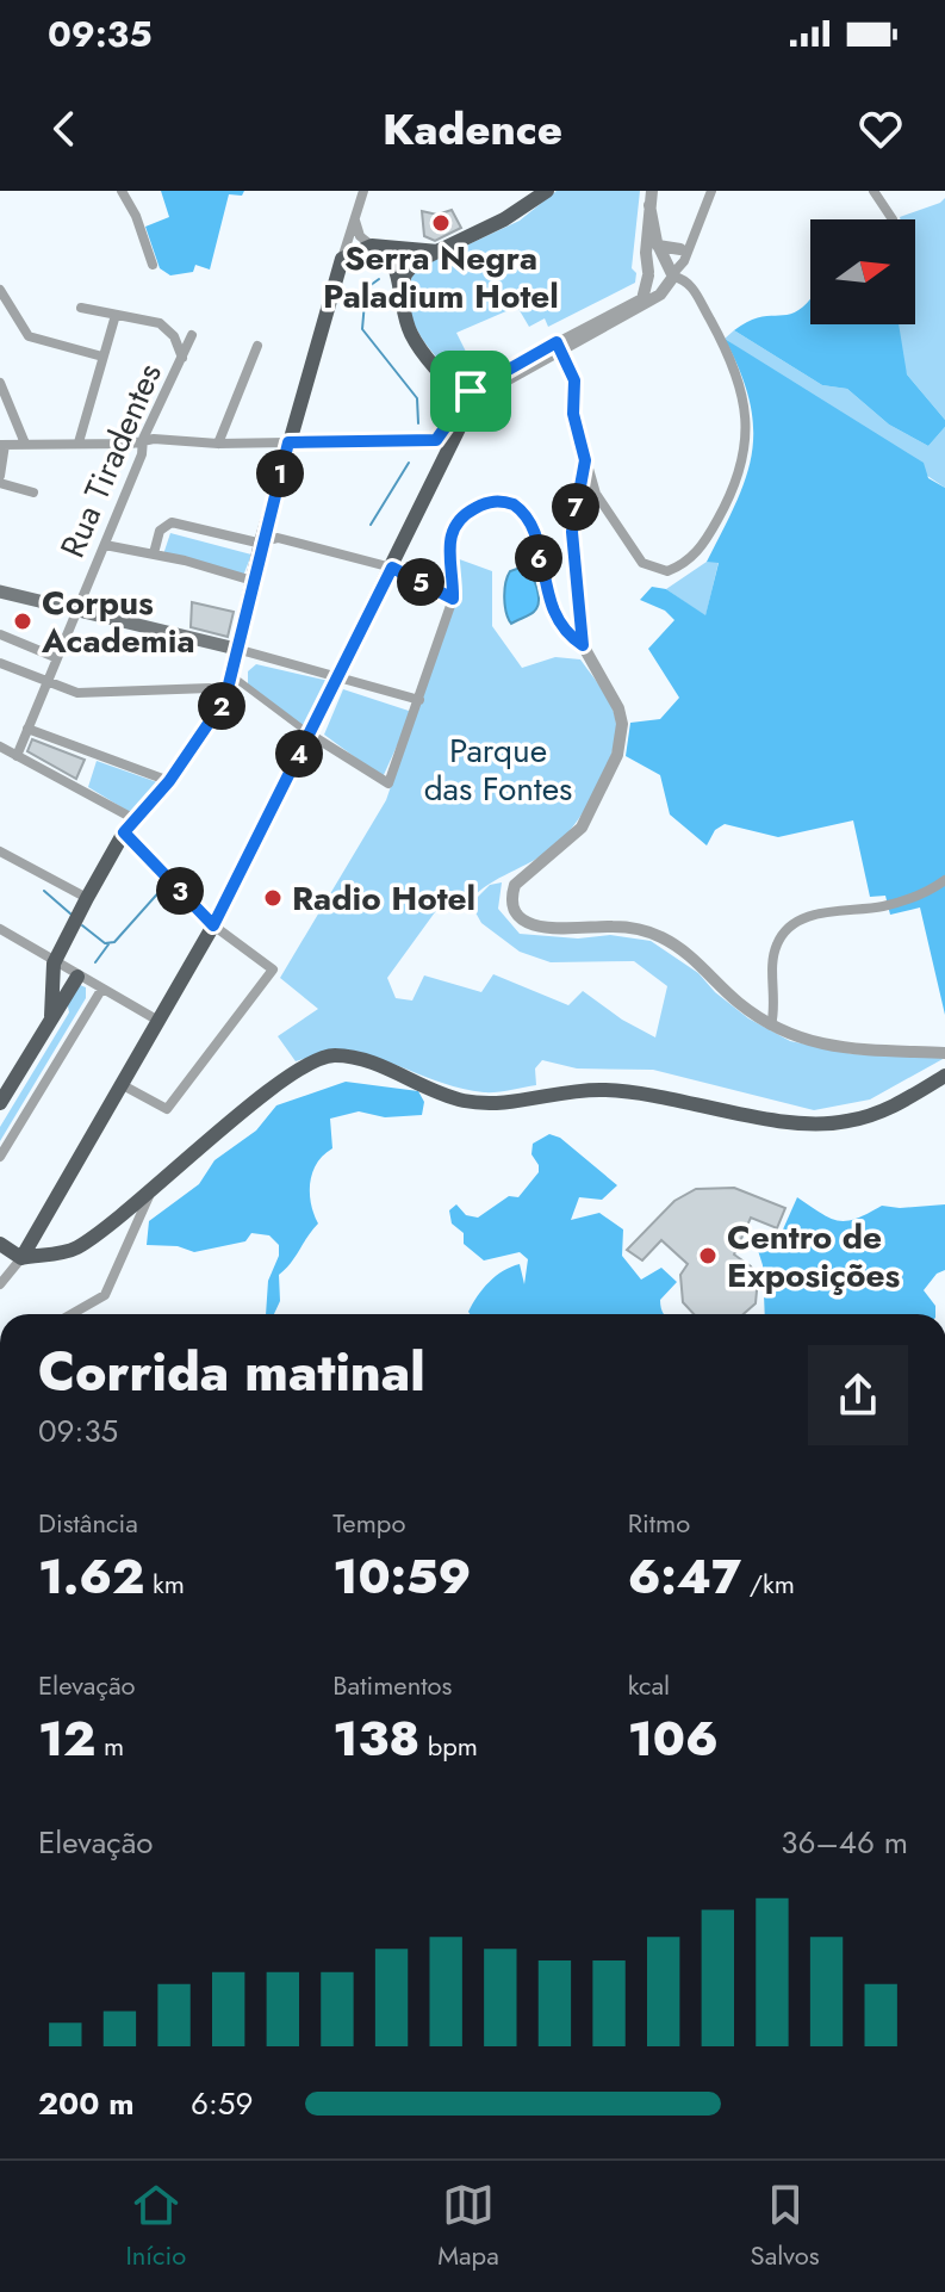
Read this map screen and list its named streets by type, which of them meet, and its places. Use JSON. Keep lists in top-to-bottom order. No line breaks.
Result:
{"streets":{"street":["Rua Tiradentes"]},"parks":["Parque das Fontes"],"places":["Serra Negra Paladium Hotel","Corpus Academia","Radio Hotel","Centro de Exposições"],"north":"right","page":{"status":"09:35","header":"Kadence","pins":["1","7","6","5","2","4","3"],"heading":["Corrida matinal","09:35"],"stats":[["Distância","1.62 km"],["Tempo","10:59"],["Ritmo","6:47 /km"],["Elevação","12 m"],["Batimentos","138 bpm"],["kcal","106"]],"chart":["Elevação","36–46 m"],"list":[{"name":"200 m","note":"6:59"}],"tabs":["Início","Mapa","Salvos"]}}
